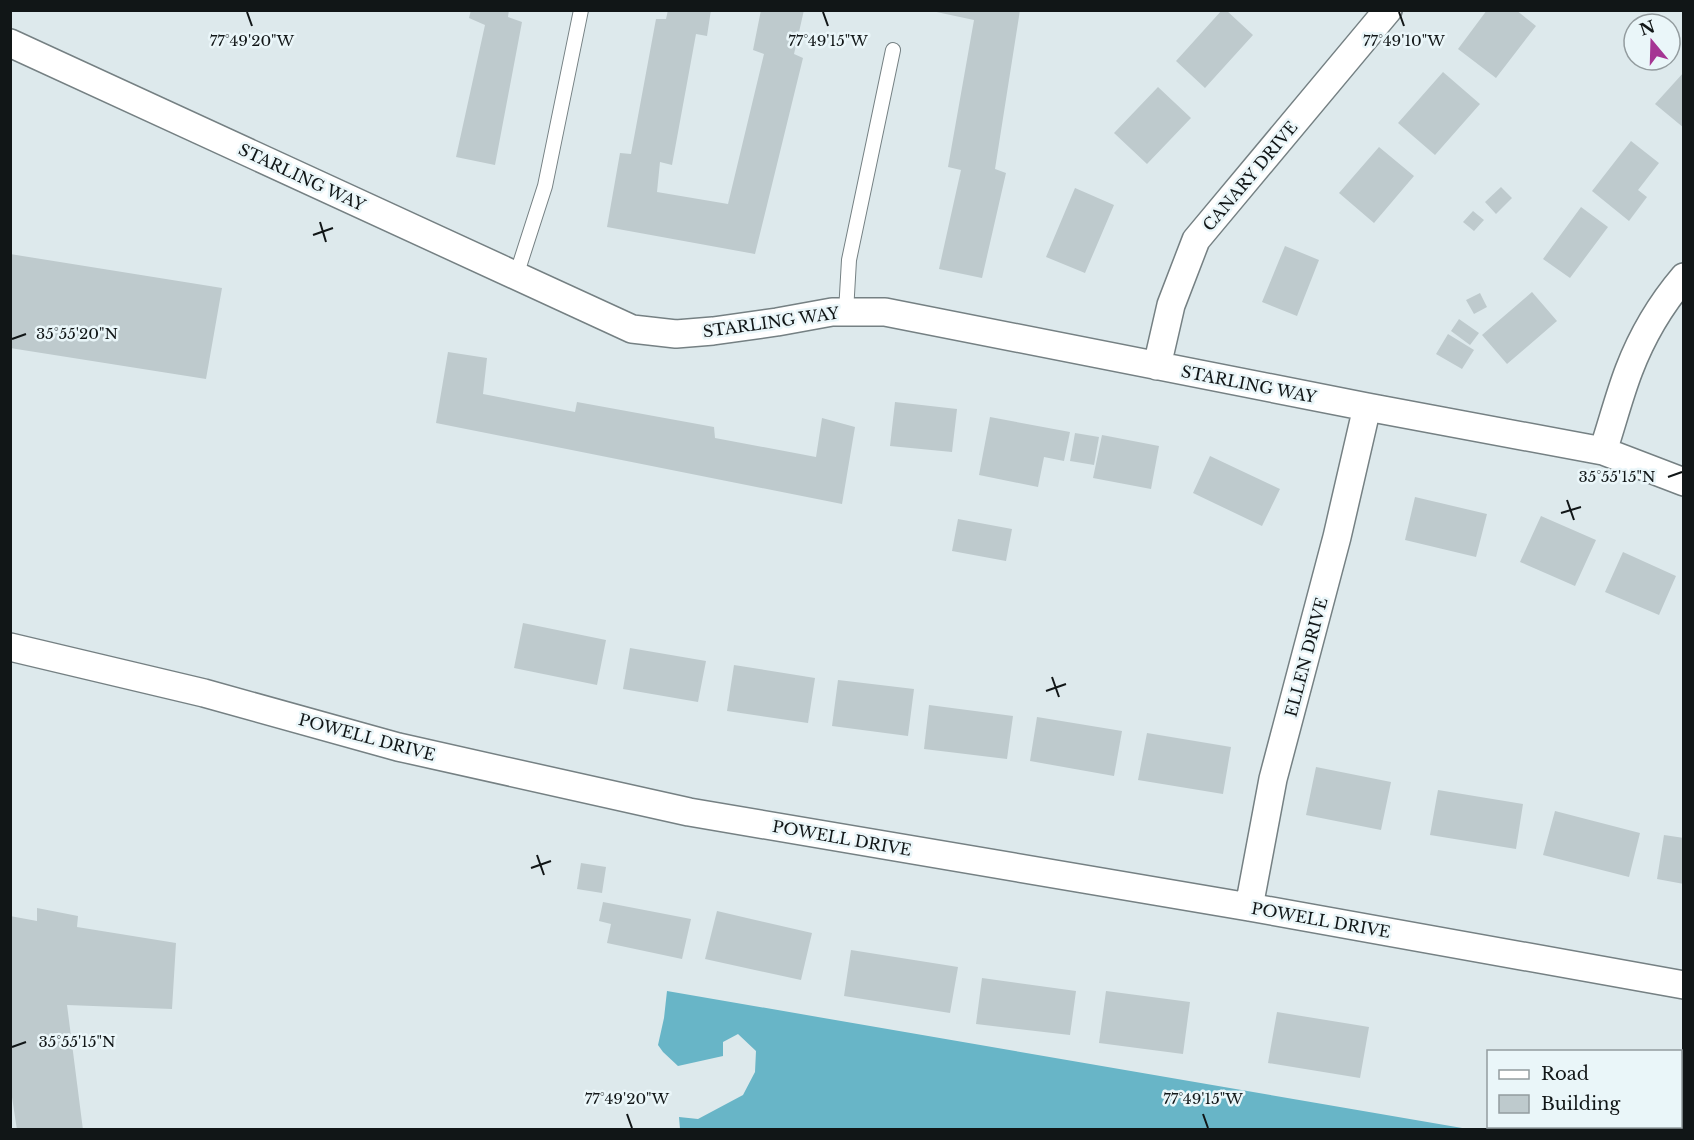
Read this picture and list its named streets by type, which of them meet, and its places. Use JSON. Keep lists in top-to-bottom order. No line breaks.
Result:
{"streets":{"street":["CANARY DRIVE","STARLING WAY","ELLEN DRIVE","POWELL DRIVE"]},"crossings":[["CANARY DRIVE","STARLING WAY"],["STARLING WAY","ELLEN DRIVE"],["ELLEN DRIVE","POWELL DRIVE"]],"legend":["Road","Building"],"north":"top","coordinates":["77°49'20\"W","77°49'15\"W","77°49'10\"W","35°55'20\"N","35°55'15\"N"]}
